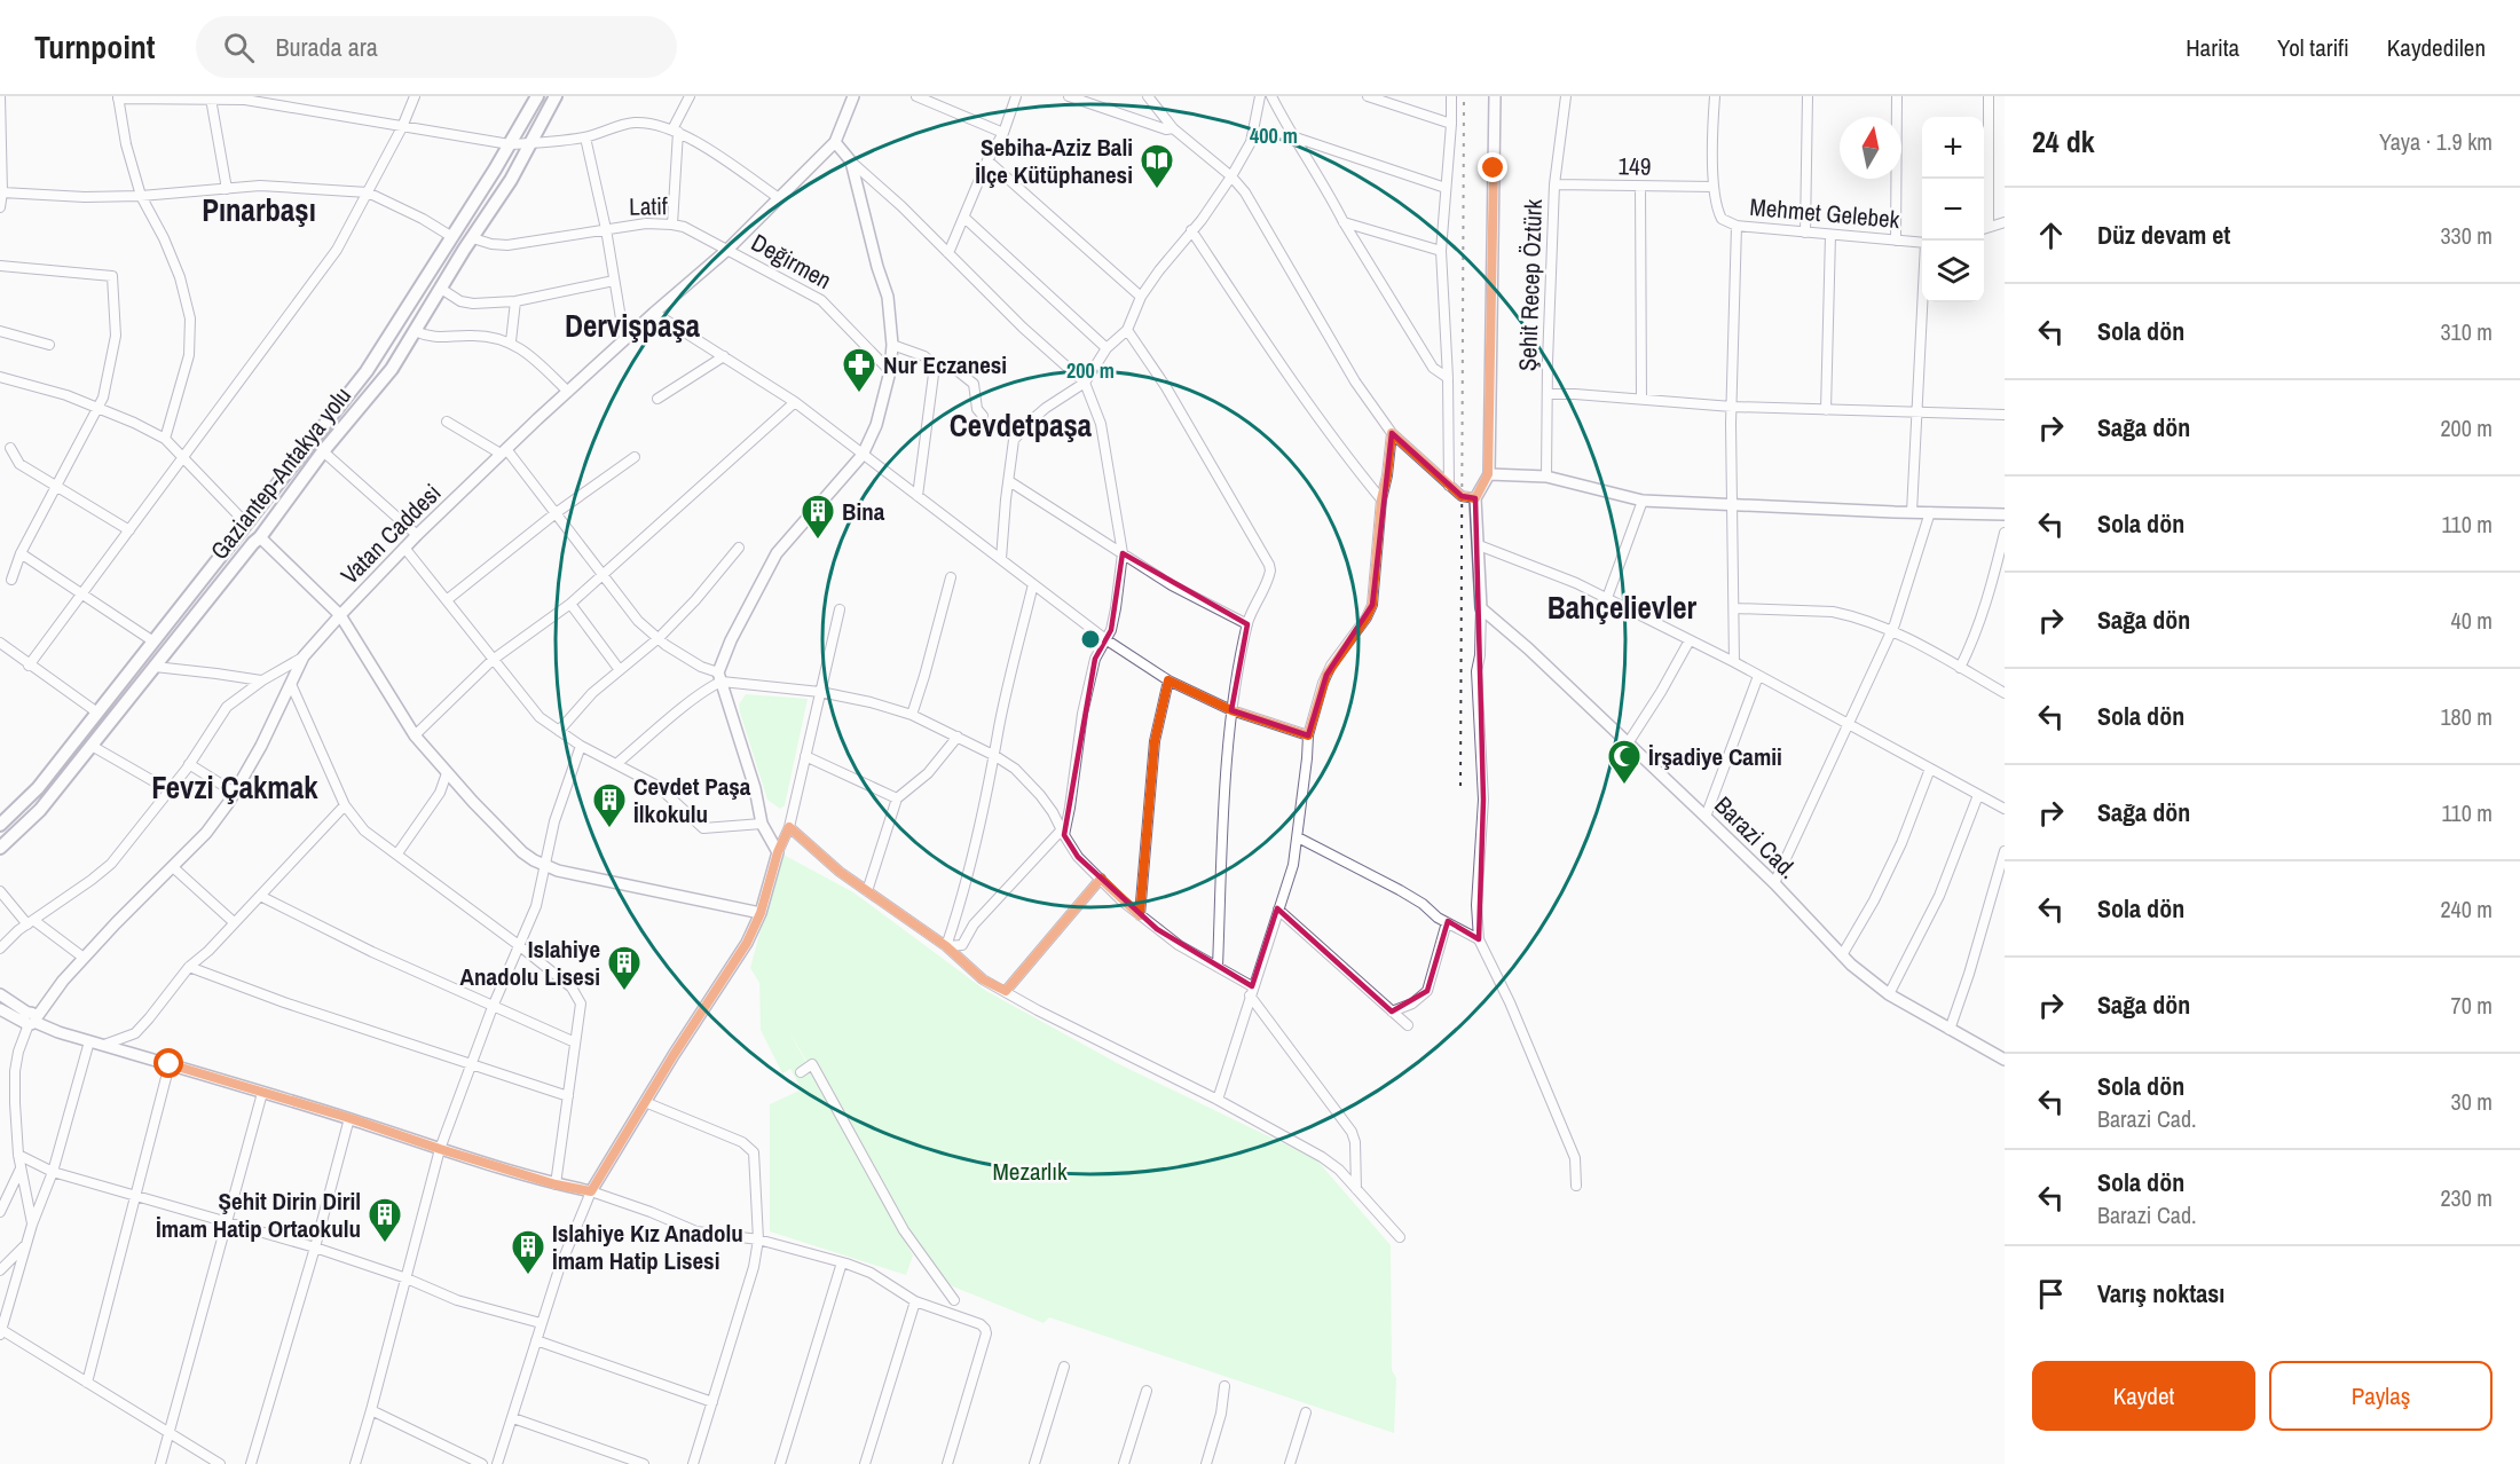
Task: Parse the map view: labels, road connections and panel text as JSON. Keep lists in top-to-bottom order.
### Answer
{
  "streets": {
    "main road": ["Gaziantep-Antakya yolu"],
    "street": [
      "149",
      "Latif",
      "Mehmet Gelebek",
      "Değirmen",
      "Şehit Recep Öztürk",
      "Vatan Caddesi",
      "Barazi Cad."
    ]
  },
  "crossings": [
    ["149", "Mehmet Gelebek"],
    ["149", "Şehit Recep Öztürk"],
    ["Latif", "Değirmen"],
    ["Latif", "Gaziantep-Antakya yolu"],
    ["Latif", "Vatan Caddesi"],
    ["Değirmen", "Vatan Caddesi"]
  ],
  "districts": [
    "Pınarbaşı",
    "Dervişpaşa",
    "Cevdetpaşa",
    "Bahçelievler",
    "Fevzi Çakmak"
  ],
  "parks": ["Mezarlık"],
  "places": {
    "library": ["Sebiha-Aziz Bali İlçe Kütüphanesi"],
    "pharmacy": ["Nur Eczanesi"],
    "building": [
      "Bina",
      "Cevdet Paşa İlkokulu",
      "Islahiye Anadolu Lisesi",
      "Şehit Dirin Diril İmam Hatip Ortaokulu",
      "Islahiye Kız Anadolu İmam Hatip Lisesi"
    ],
    "mosque": ["İrşadiye Camii"]
  },
  "north": "top",
  "page": {
    "header": "Turnpoint",
    "search": "Burada ara",
    "nav": ["Harita", "Yol tarifi", "Kaydedilen"],
    "heading": ["24 dk", "Yaya · 1.9 km"],
    "map_buttons": ["+", "−"],
    "list": [
      ["Düz devam et", "330 m"],
      ["Sola dön", "310 m"],
      ["Sağa dön", "200 m"],
      ["Sola dön", "110 m"],
      ["Sağa dön", "40 m"],
      ["Sola dön", "180 m"],
      ["Sağa dön", "110 m"],
      ["Sola dön", "240 m"],
      ["Sağa dön", "70 m"],
      ["Sola dön", "Barazi Cad.", "30 m"],
      ["Sola dön", "Barazi Cad.", "230 m"],
      "Varış noktası"
    ],
    "buttons": ["Kaydet", "Paylaş"]
  },
  "rings": ["400 m", "200 m"]
}
